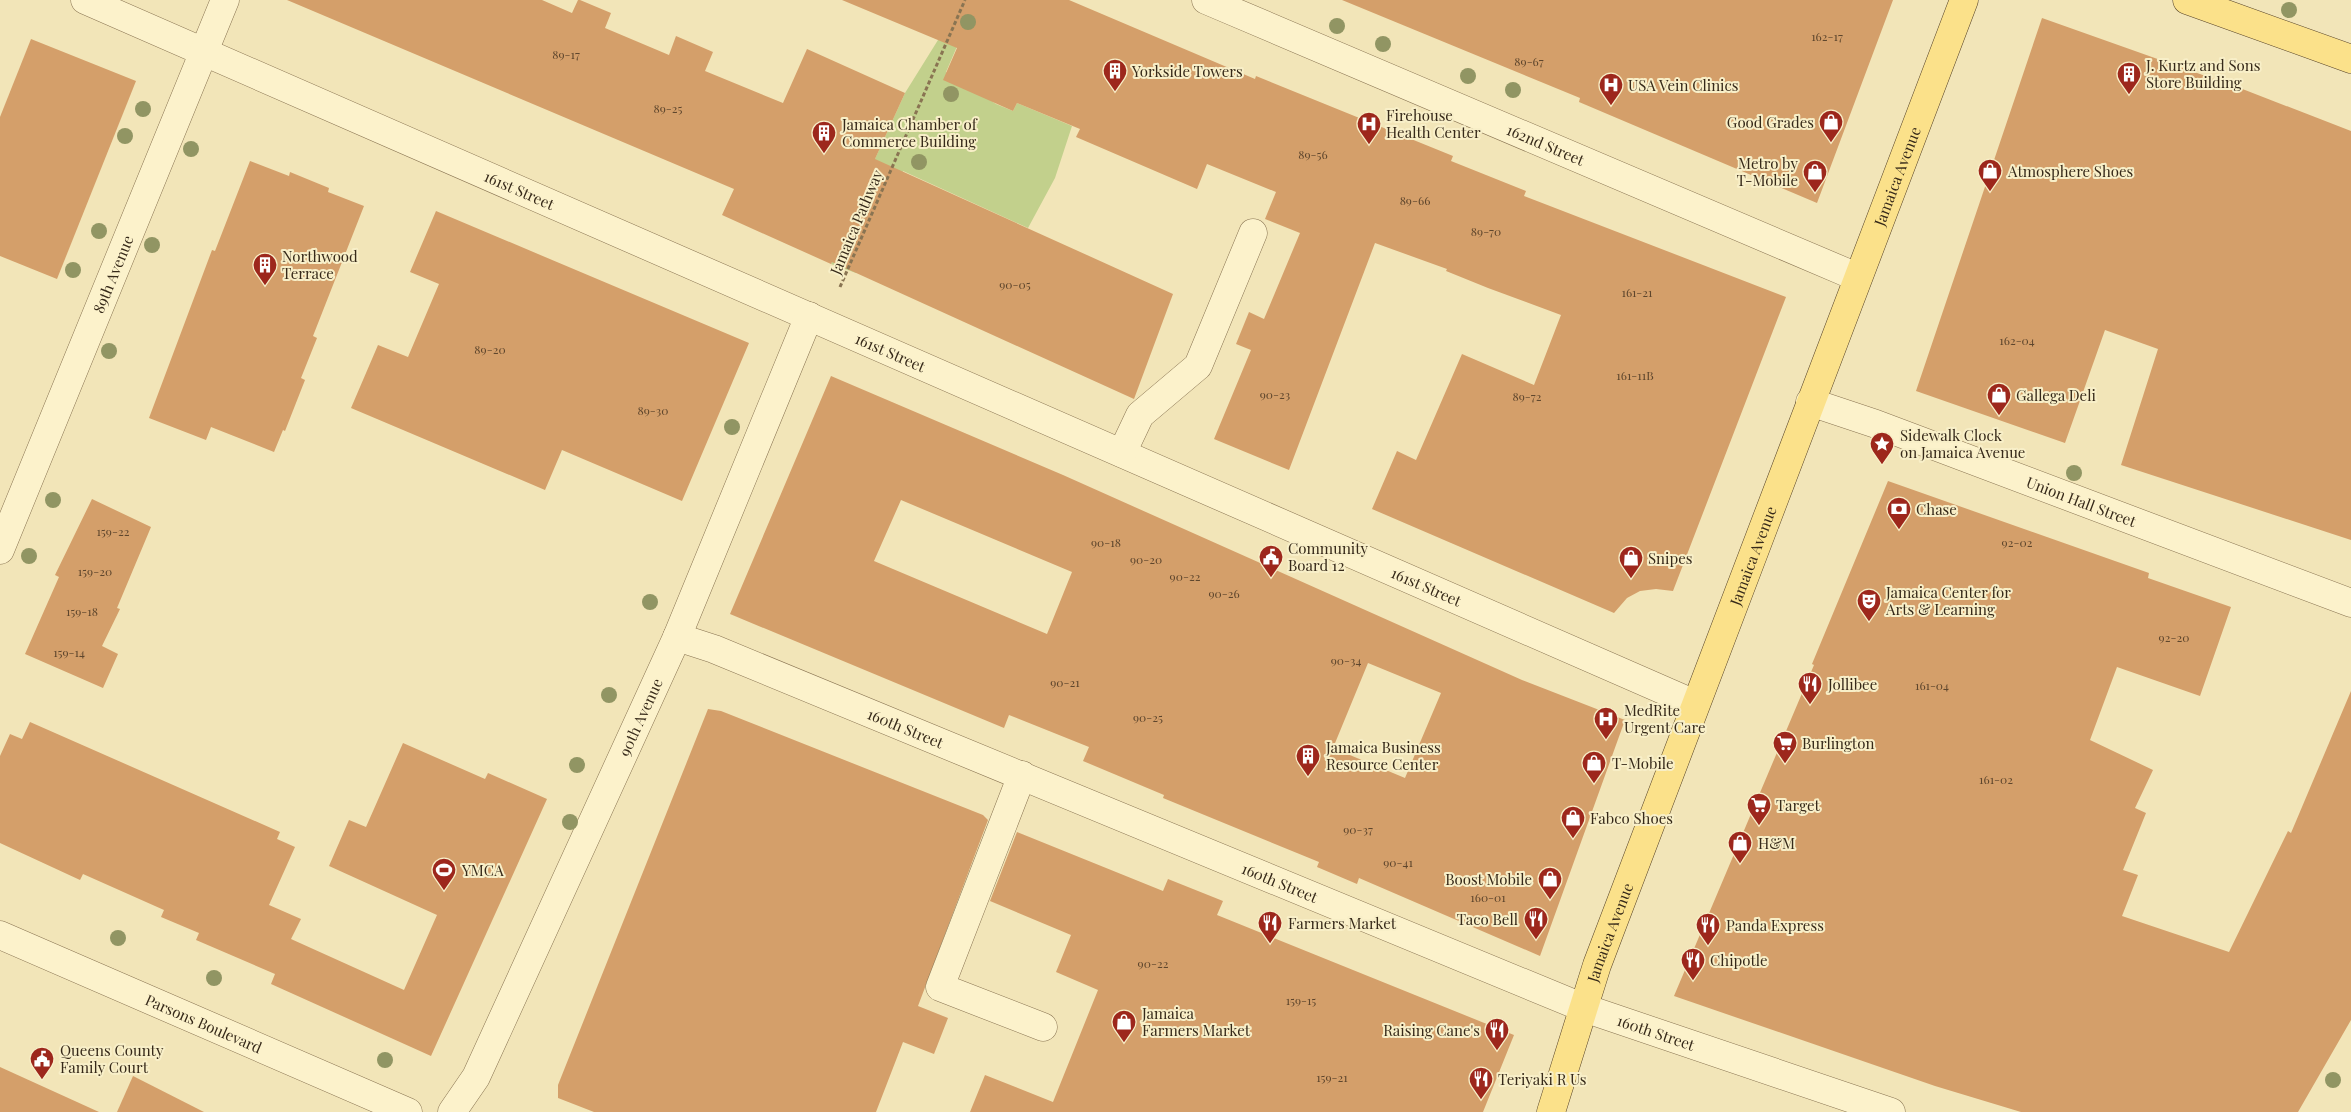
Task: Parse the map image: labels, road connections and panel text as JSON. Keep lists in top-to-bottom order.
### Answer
{
  "streets": {
    "main road": ["Jamaica Avenue"],
    "street": [
      "162nd Street",
      "161st Street",
      "89th Avenue",
      "Union Hall Street",
      "90th Avenue",
      "160th Street",
      "Parsons Boulevard"
    ],
    "path": ["Jamaica Pathway"]
  },
  "crossings": [
    ["162nd Street", "Jamaica Avenue"],
    ["Jamaica Avenue", "161st Street"],
    ["Jamaica Avenue", "Union Hall Street"],
    ["Jamaica Avenue", "160th Street"],
    ["161st Street", "89th Avenue"],
    ["161st Street", "90th Avenue"],
    ["90th Avenue", "160th Street"]
  ],
  "places": {
    "building": [
      "Yorkside Towers",
      "J. Kurtz and Sons Store Building",
      "Jamaica Chamber of Commerce Building",
      "Northwood Terrace",
      "Jamaica Business Resource Center"
    ],
    "hospital": ["USA Vein Clinics", "Firehouse Health Center", "MedRite Urgent Care"],
    "shop": [
      "Good Grades",
      "Atmosphere Shoes",
      "Metro by T-Mobile",
      "Gallega Deli",
      "Snipes",
      "T-Mobile",
      "Fabco Shoes",
      "H&M",
      "Boost Mobile",
      "Jamaica Farmers Market"
    ],
    "place": ["Sidewalk Clock on Jamaica Avenue"],
    "bank": ["Chase"],
    "public building": ["Community Board 12", "Queens County Family Court"],
    "theatre": ["Jamaica Center for Arts & Learning"],
    "restaurant": [
      "Jollibee",
      "Taco Bell",
      "Farmers Market",
      "Panda Express",
      "Chipotle",
      "Raising Cane's",
      "Teriyaki R Us"
    ],
    "supermarket": ["Burlington", "Target"],
    "sports": ["YMCA"]
  },
  "house_numbers": [
    "162-17",
    "89-17",
    "89-67",
    "89-25",
    "89-56",
    "89-66",
    "89-70",
    "90-05",
    "161-21",
    "162-04",
    "89-20",
    "161-11B",
    "90-23",
    "89-72",
    "89-30",
    "159-22",
    "90-18",
    "92-02",
    "90-20",
    "159-20",
    "90-22",
    "90-26",
    "159-18",
    "92-20",
    "159-14",
    "90-34",
    "90-21",
    "161-04",
    "90-25",
    "161-02",
    "90-37",
    "90-41",
    "160-01",
    "90-22",
    "159-15",
    "159-21"
  ]
}
